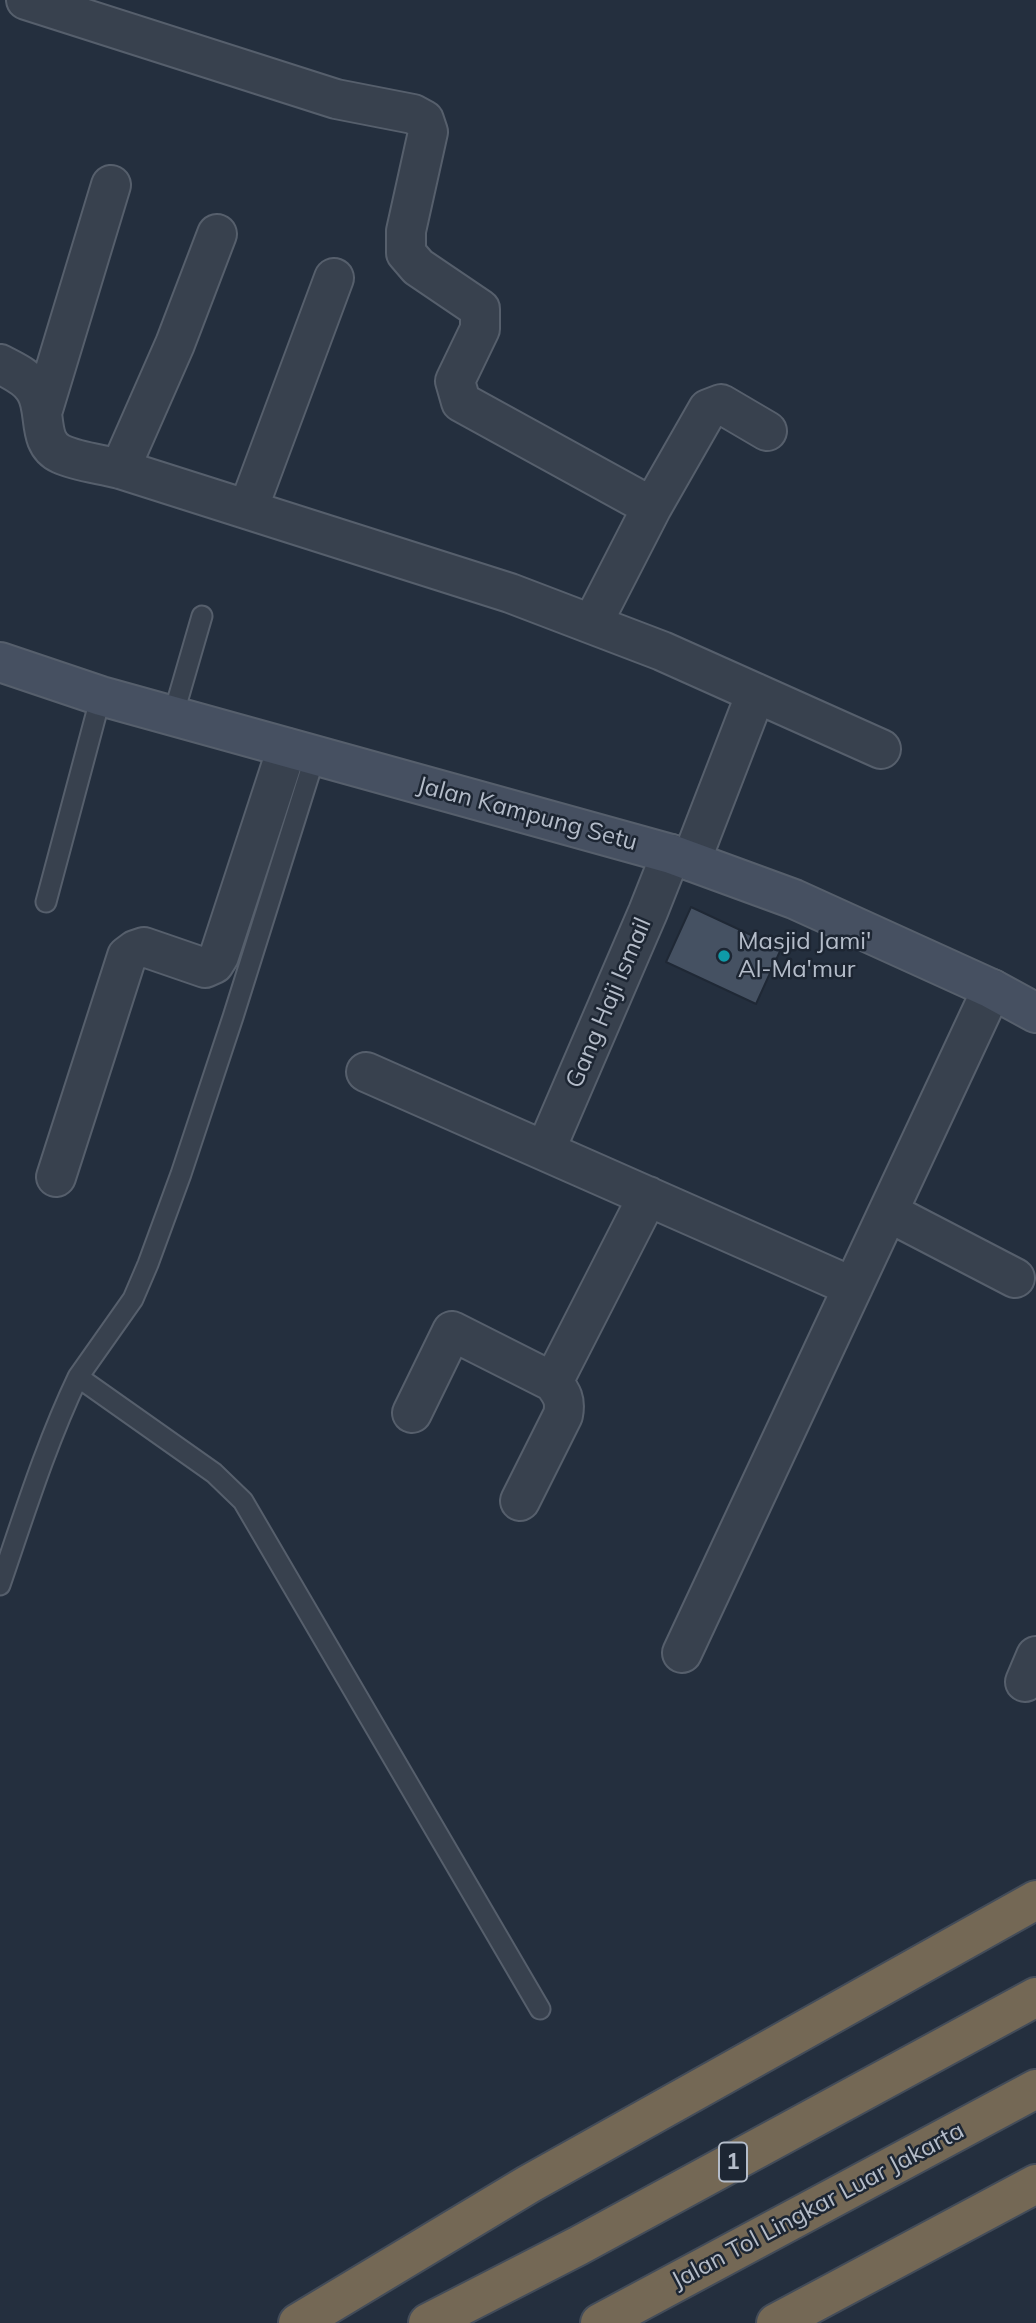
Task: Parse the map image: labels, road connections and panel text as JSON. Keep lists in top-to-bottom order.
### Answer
{
  "streets": {
    "highway": ["1", "Jalan Tol Lingkar Luar Jakarta"],
    "street": ["Jalan Kampung Setu", "Gang Haji Ismail"]
  },
  "crossings": [
    ["Jalan Kampung Setu", "Gang Haji Ismail"]
  ],
  "places": ["Masjid Jami' Al-Ma'mur"]
}
